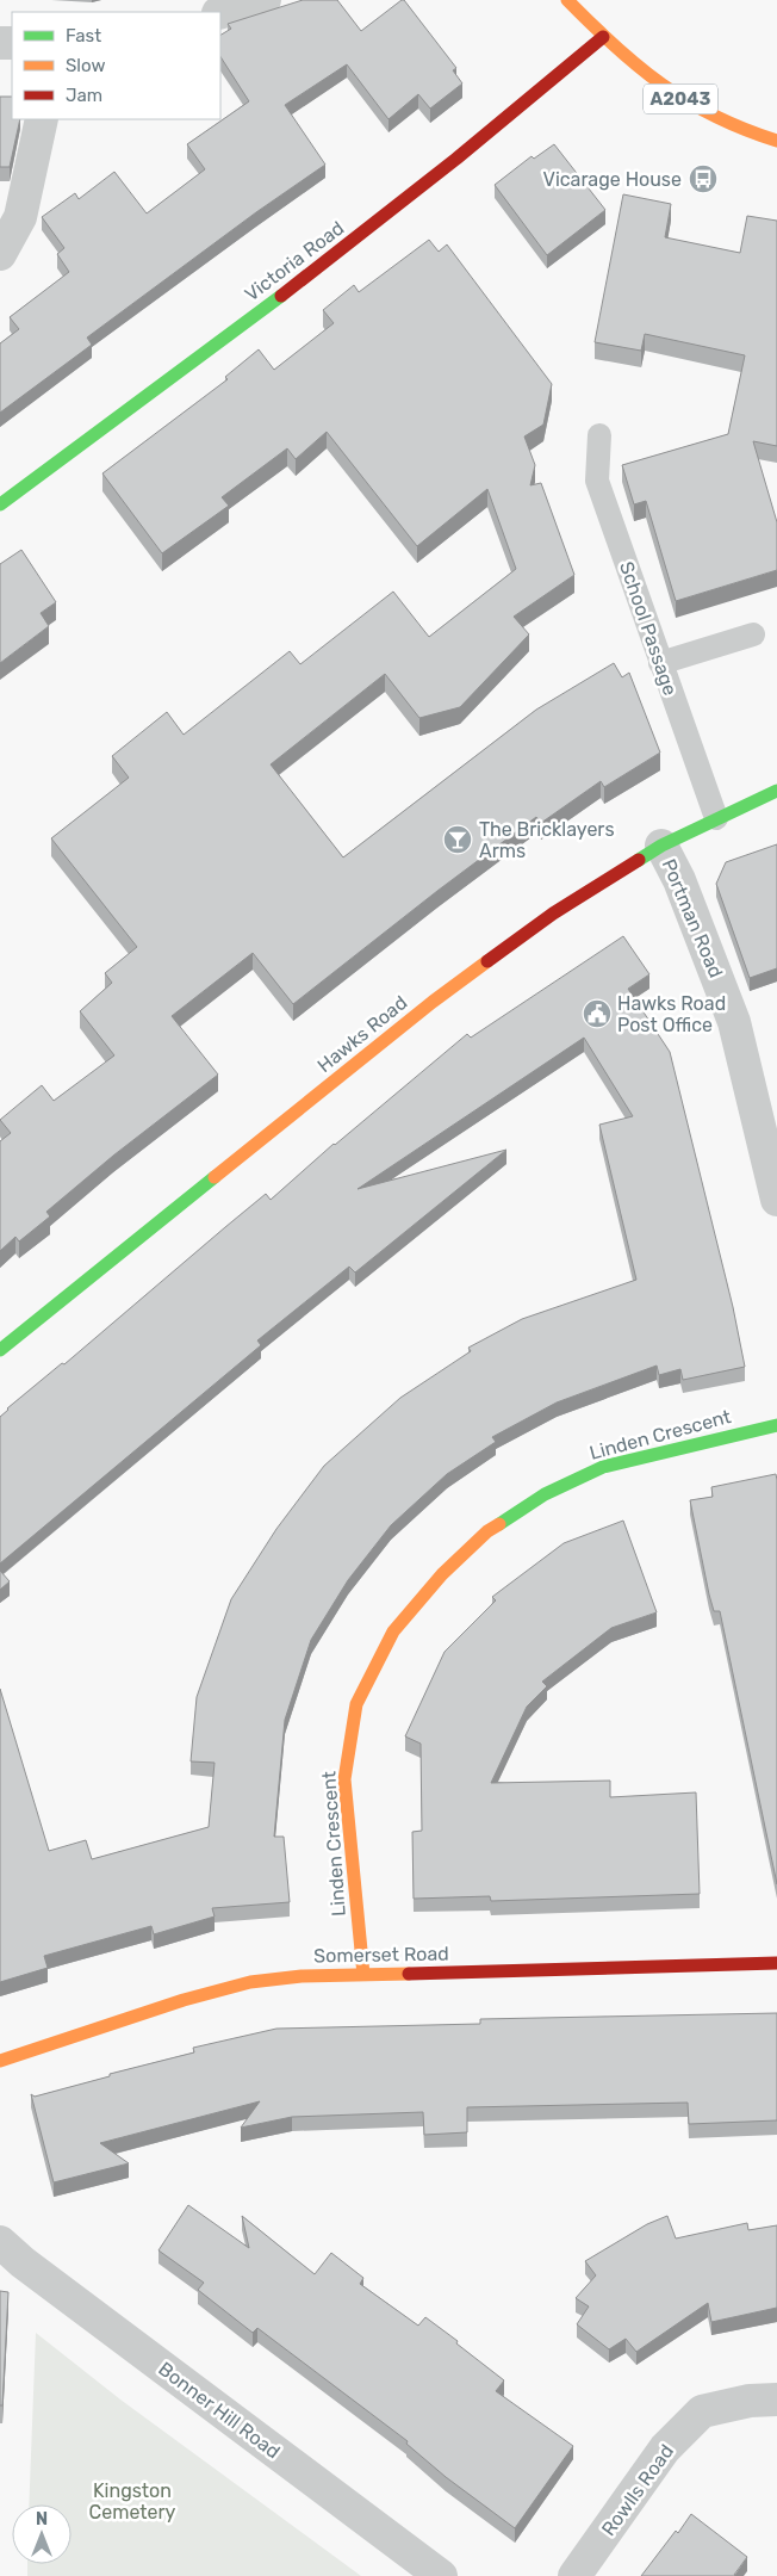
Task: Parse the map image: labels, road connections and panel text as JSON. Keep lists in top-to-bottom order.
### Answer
{
  "streets": {
    "street": [
      "A2043",
      "Victoria Road",
      "Portman Road",
      "Hawks Road",
      "Linden Crescent",
      "Somerset Road",
      "Bonner Hill Road",
      "Rowlls Road"
    ],
    "lane": ["School Passage"]
  },
  "crossings": [
    ["A2043", "Victoria Road"],
    ["School Passage", "Hawks Road"],
    ["Portman Road", "Hawks Road"],
    ["Linden Crescent", "Somerset Road"]
  ],
  "parks": ["Kingston Cemetery"],
  "places": {
    "bus stop": ["Vicarage House"],
    "bar": ["The Bricklayers Arms"],
    "public building": ["Hawks Road Post Office"]
  },
  "legend": ["Fast", "Slow", "Jam"],
  "north": "top"
}
